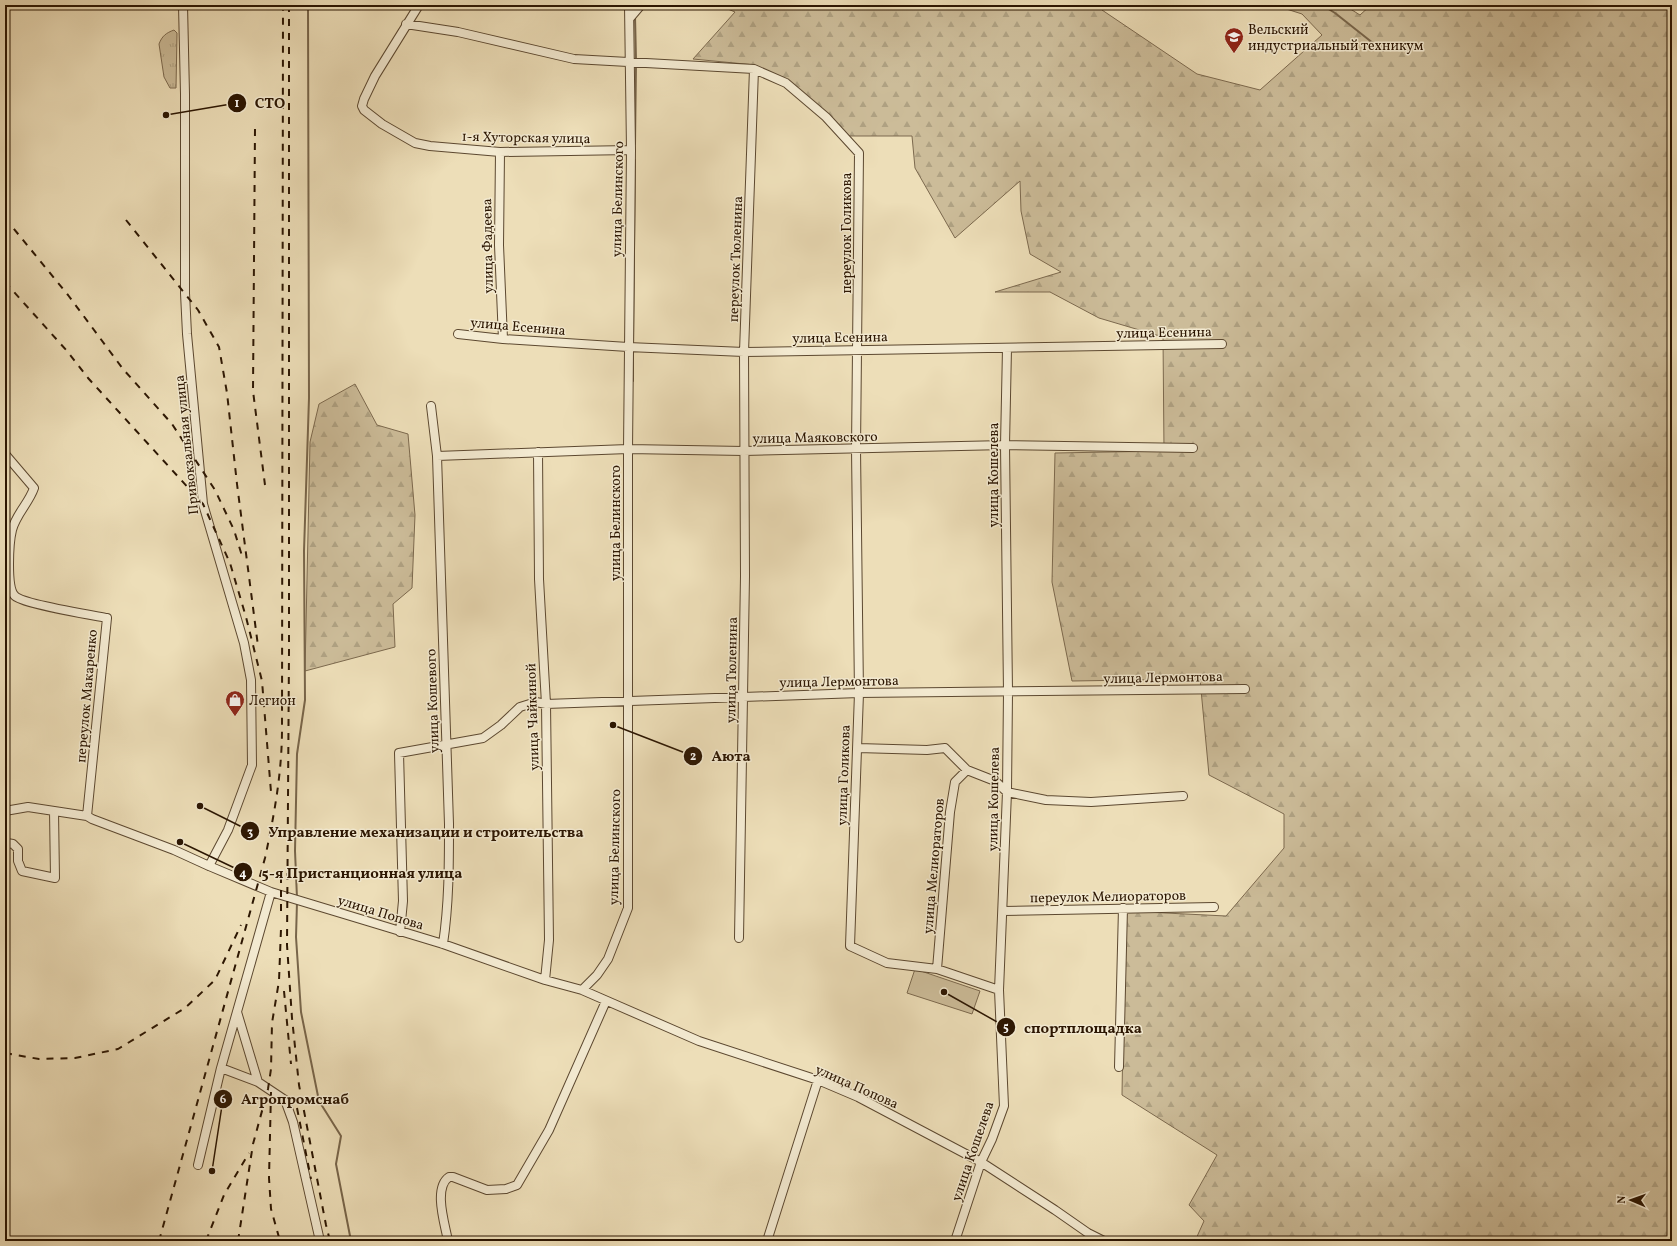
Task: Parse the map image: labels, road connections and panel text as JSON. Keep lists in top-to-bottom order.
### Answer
{
  "streets": {
    "street": [
      "1-я Хуторская улица",
      "улица Белинского",
      "переулок Голикова",
      "улица Фадеева",
      "переулок Тюленина",
      "улица Есенина",
      "улица Маяковского",
      "Привокзальная улица",
      "улица Кошелева",
      "улица Тюленина",
      "улица Лермонтова",
      "переулок Макаренко",
      "улица Кошевого",
      "улица Чайкиной",
      "улица Голикова",
      "улица Мелиораторов",
      "переулок Мелиораторов",
      "улица Попова"
    ]
  },
  "crossings": [
    ["1-я Хуторская улица", "улица Белинского"],
    ["1-я Хуторская улица", "переулок Голикова"],
    ["1-я Хуторская улица", "улица Фадеева"],
    ["улица Белинского", "переулок Голикова"],
    ["улица Белинского", "улица Есенина"],
    ["улица Белинского", "улица Маяковского"],
    ["улица Белинского", "улица Лермонтова"],
    ["улица Белинского", "улица Попова"],
    ["переулок Голикова", "переулок Тюленина"],
    ["переулок Голикова", "улица Есенина"],
    ["переулок Голикова", "улица Маяковского"],
    ["переулок Голикова", "улица Голикова"],
    ["улица Фадеева", "улица Есенина"],
    ["переулок Тюленина", "улица Есенина"],
    ["переулок Тюленина", "улица Маяковского"],
    ["переулок Тюленина", "улица Тюленина"],
    ["улица Есенина", "улица Кошелева"],
    ["улица Маяковского", "улица Кошелева"],
    ["улица Маяковского", "улица Тюленина"],
    ["улица Маяковского", "улица Кошевого"],
    ["улица Маяковского", "улица Чайкиной"],
    ["улица Маяковского", "улица Голикова"],
    ["Привокзальная улица", "улица Попова"],
    ["улица Кошелева", "улица Лермонтова"],
    ["улица Кошелева", "улица Голикова"],
    ["улица Кошелева", "переулок Мелиораторов"],
    ["улица Кошелева", "улица Попова"],
    ["улица Тюленина", "улица Лермонтова"],
    ["улица Лермонтова", "улица Кошевого"],
    ["улица Лермонтова", "улица Чайкиной"],
    ["улица Лермонтова", "улица Голикова"],
    ["улица Лермонтова", "улица Попова"],
    ["переулок Макаренко", "улица Попова"],
    ["улица Кошевого", "улица Попова"],
    ["улица Чайкиной", "улица Попова"],
    ["улица Голикова", "улица Мелиораторов"]
  ],
  "places": {
    "school or university": ["Вельский индустриальный техникум"],
    "other": [
      "СТО",
      "Аюта",
      "Управление механизации и строительства",
      "5-я Пристанционная улица",
      "спортплощадка",
      "Агропромснаб"
    ],
    "shop": ["Легион"]
  },
  "north": "left"
}
